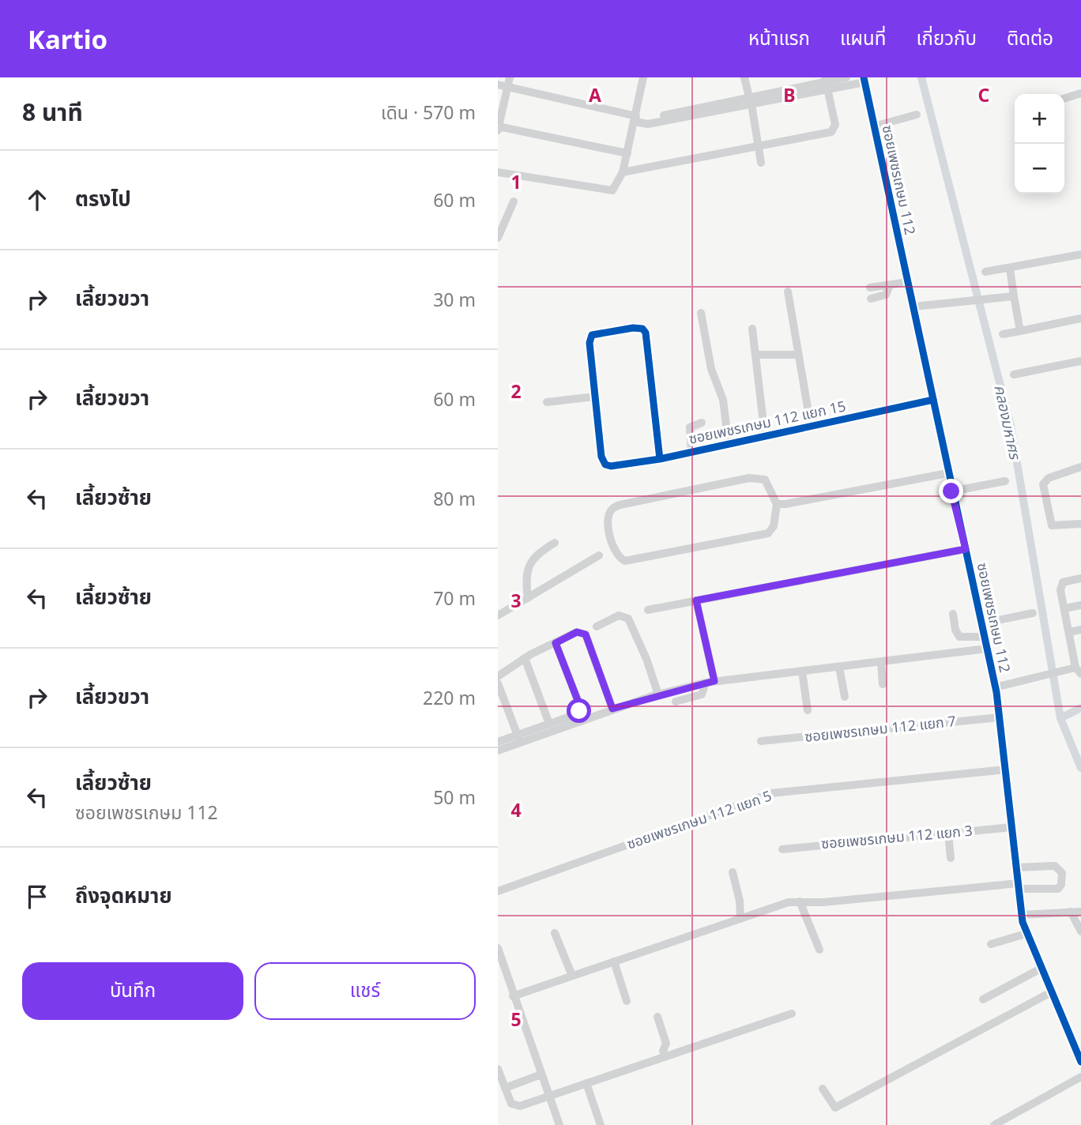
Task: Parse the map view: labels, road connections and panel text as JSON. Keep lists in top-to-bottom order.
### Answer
{
  "streets": {
    "street": [
      "ซอยเพชรเกษม 112",
      "ซอยเพชรเกษม 112 แยก 15",
      "ซอยเพชรเกษม 112 แยก 7",
      "ซอยเพชรเกษม 112 แยก 5",
      "ซอยเพชรเกษม 112 แยก 3"
    ]
  },
  "crossings": [
    ["ซอยเพชรเกษม 112", "ซอยเพชรเกษม 112 แยก 15"],
    ["ซอยเพชรเกษม 112", "ซอยเพชรเกษม 112 แยก 7"],
    ["ซอยเพชรเกษม 112", "ซอยเพชรเกษม 112 แยก 5"],
    ["ซอยเพชรเกษม 112", "ซอยเพชรเกษม 112 แยก 3"]
  ],
  "water": ["คลองมหาศร"],
  "page": {
    "header": "Kartio",
    "nav": [
      "หน้าแรก",
      "แผนที่",
      "เกี่ยวกับ",
      "ติดต่อ"
    ],
    "heading": ["8 นาที", "เดิน · 570 m"],
    "map_buttons": ["+", "−"],
    "list": [
      ["ตรงไป", "60 m"],
      ["เลี้ยวขวา", "30 m"],
      ["เลี้ยวขวา", "60 m"],
      ["เลี้ยวซ้าย", "80 m"],
      ["เลี้ยวซ้าย", "70 m"],
      ["เลี้ยวขวา", "220 m"],
      ["เลี้ยวซ้าย", "ซอยเพชรเกษม 112", "50 m"],
      "ถึงจุดหมาย"
    ],
    "buttons": ["บันทึก", "แชร์"]
  },
  "grid": {
    "columns": ["A", "B", "C"],
    "rows": [
      "1",
      "2",
      "3",
      "4",
      "5"
    ]
  }
}
